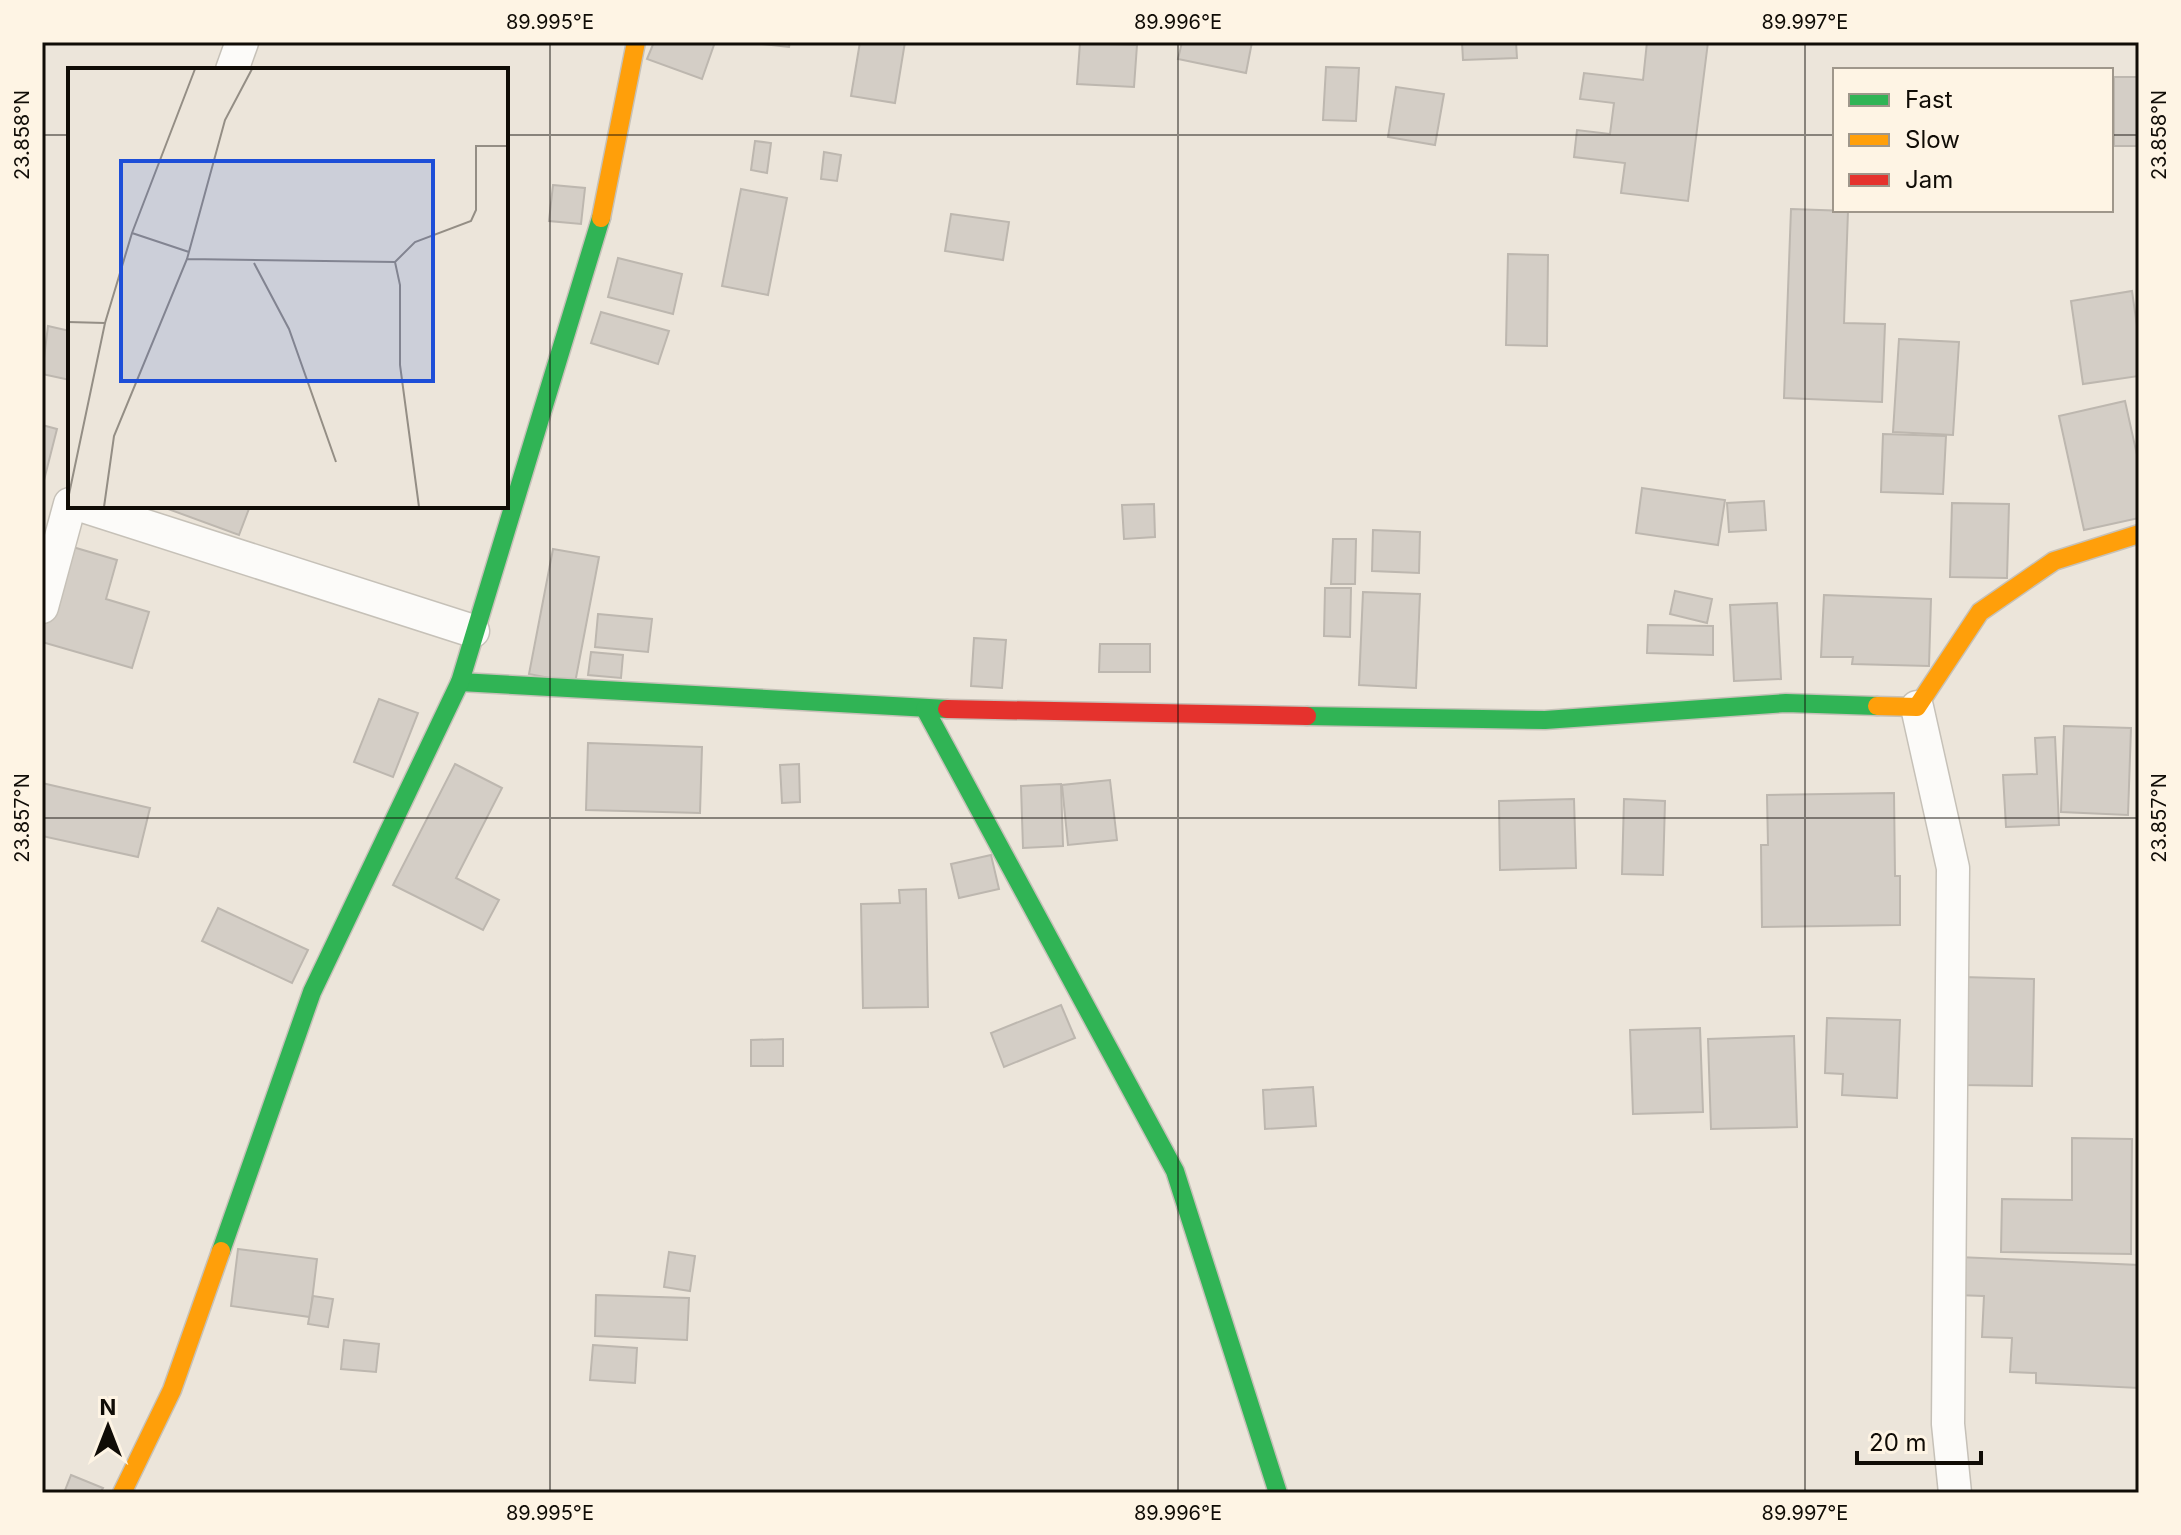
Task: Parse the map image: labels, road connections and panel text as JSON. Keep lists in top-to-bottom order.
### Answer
{
  "legend": ["Fast", "Slow", "Jam"],
  "scale_bar": "20 m",
  "north": "top",
  "coordinates": [
    "89.995°E",
    "89.996°E",
    "89.997°E",
    "23.858°N",
    "23.857°N"
  ]
}
